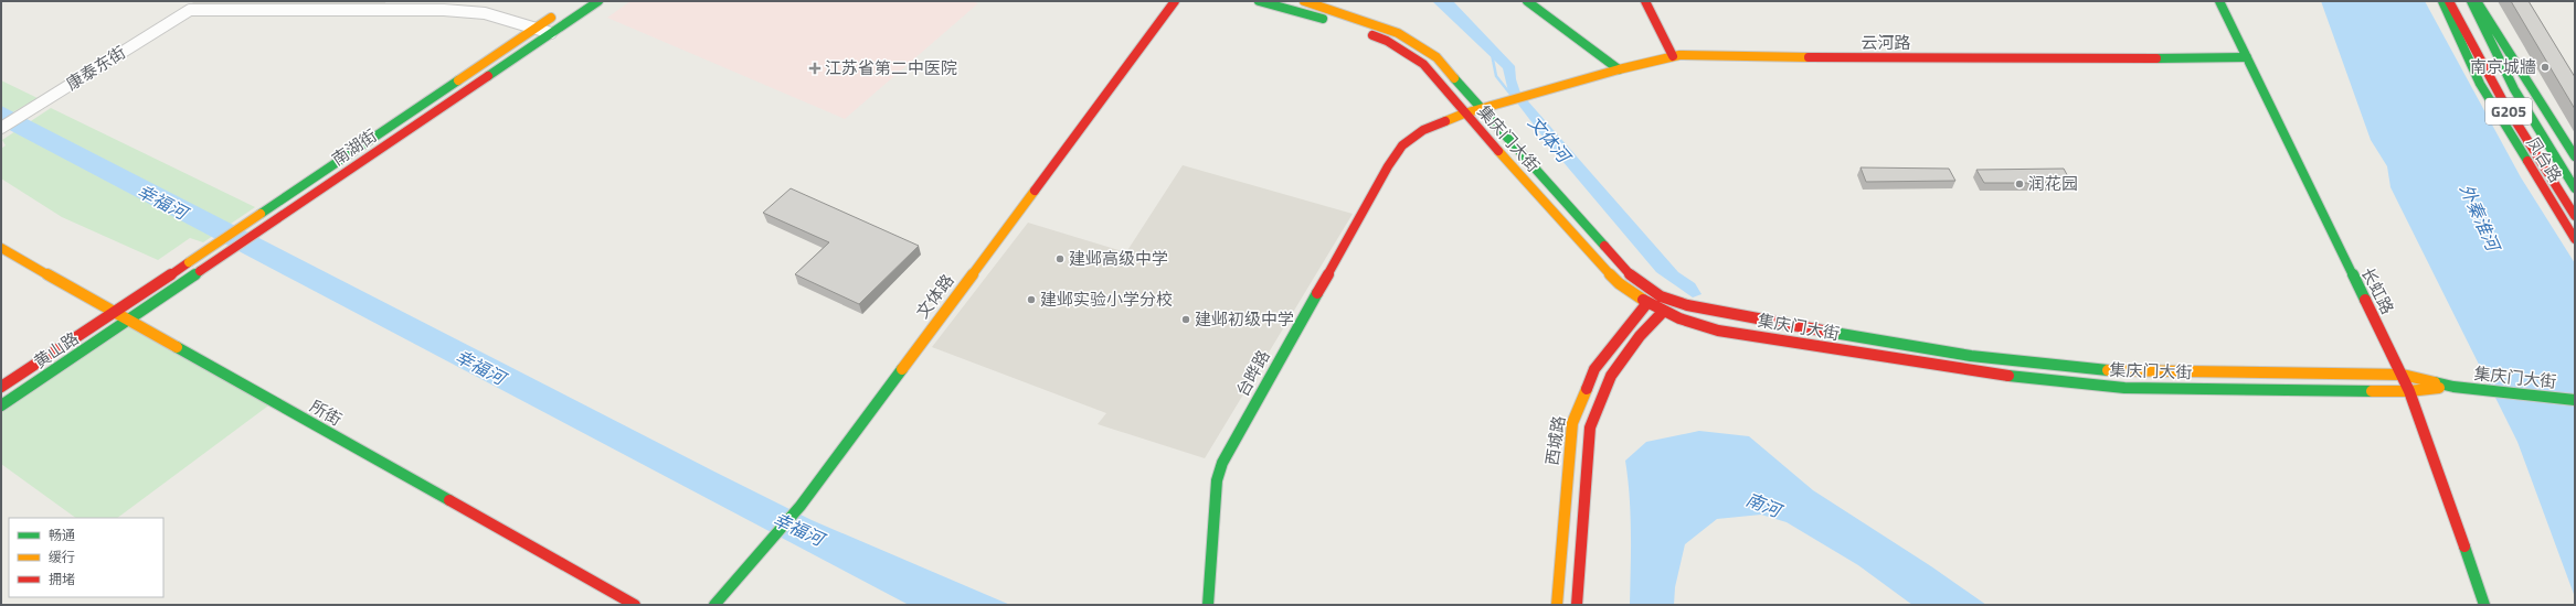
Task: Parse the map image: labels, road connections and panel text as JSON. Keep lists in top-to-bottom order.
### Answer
{
  "streets": {
    "main road": [
      "云河路",
      "G205",
      "集庆门大街",
      "南湖街",
      "凤台路",
      "长虹路",
      "文体路",
      "黄山路",
      "台晔路",
      "所街",
      "西城路"
    ],
    "street": ["康泰东街"]
  },
  "crossings": [
    ["云河路", "长虹路"],
    ["云河路", "台晔路"],
    ["集庆门大街", "长虹路"],
    ["集庆门大街", "台晔路"],
    ["集庆门大街", "西城路"],
    ["南湖街", "黄山路"],
    ["南湖街", "所街"],
    ["黄山路", "所街"]
  ],
  "water": [
    "文体河",
    "幸福河",
    "外秦淮河",
    "南河"
  ],
  "places": {
    "other": [
      "南京城牆",
      "润花园",
      "建邺高级中学",
      "建邺实验小学分校",
      "建邺初级中学"
    ],
    "health": ["江苏省第二中医院"]
  },
  "legend": ["畅通", "缓行", "拥堵"]
}
